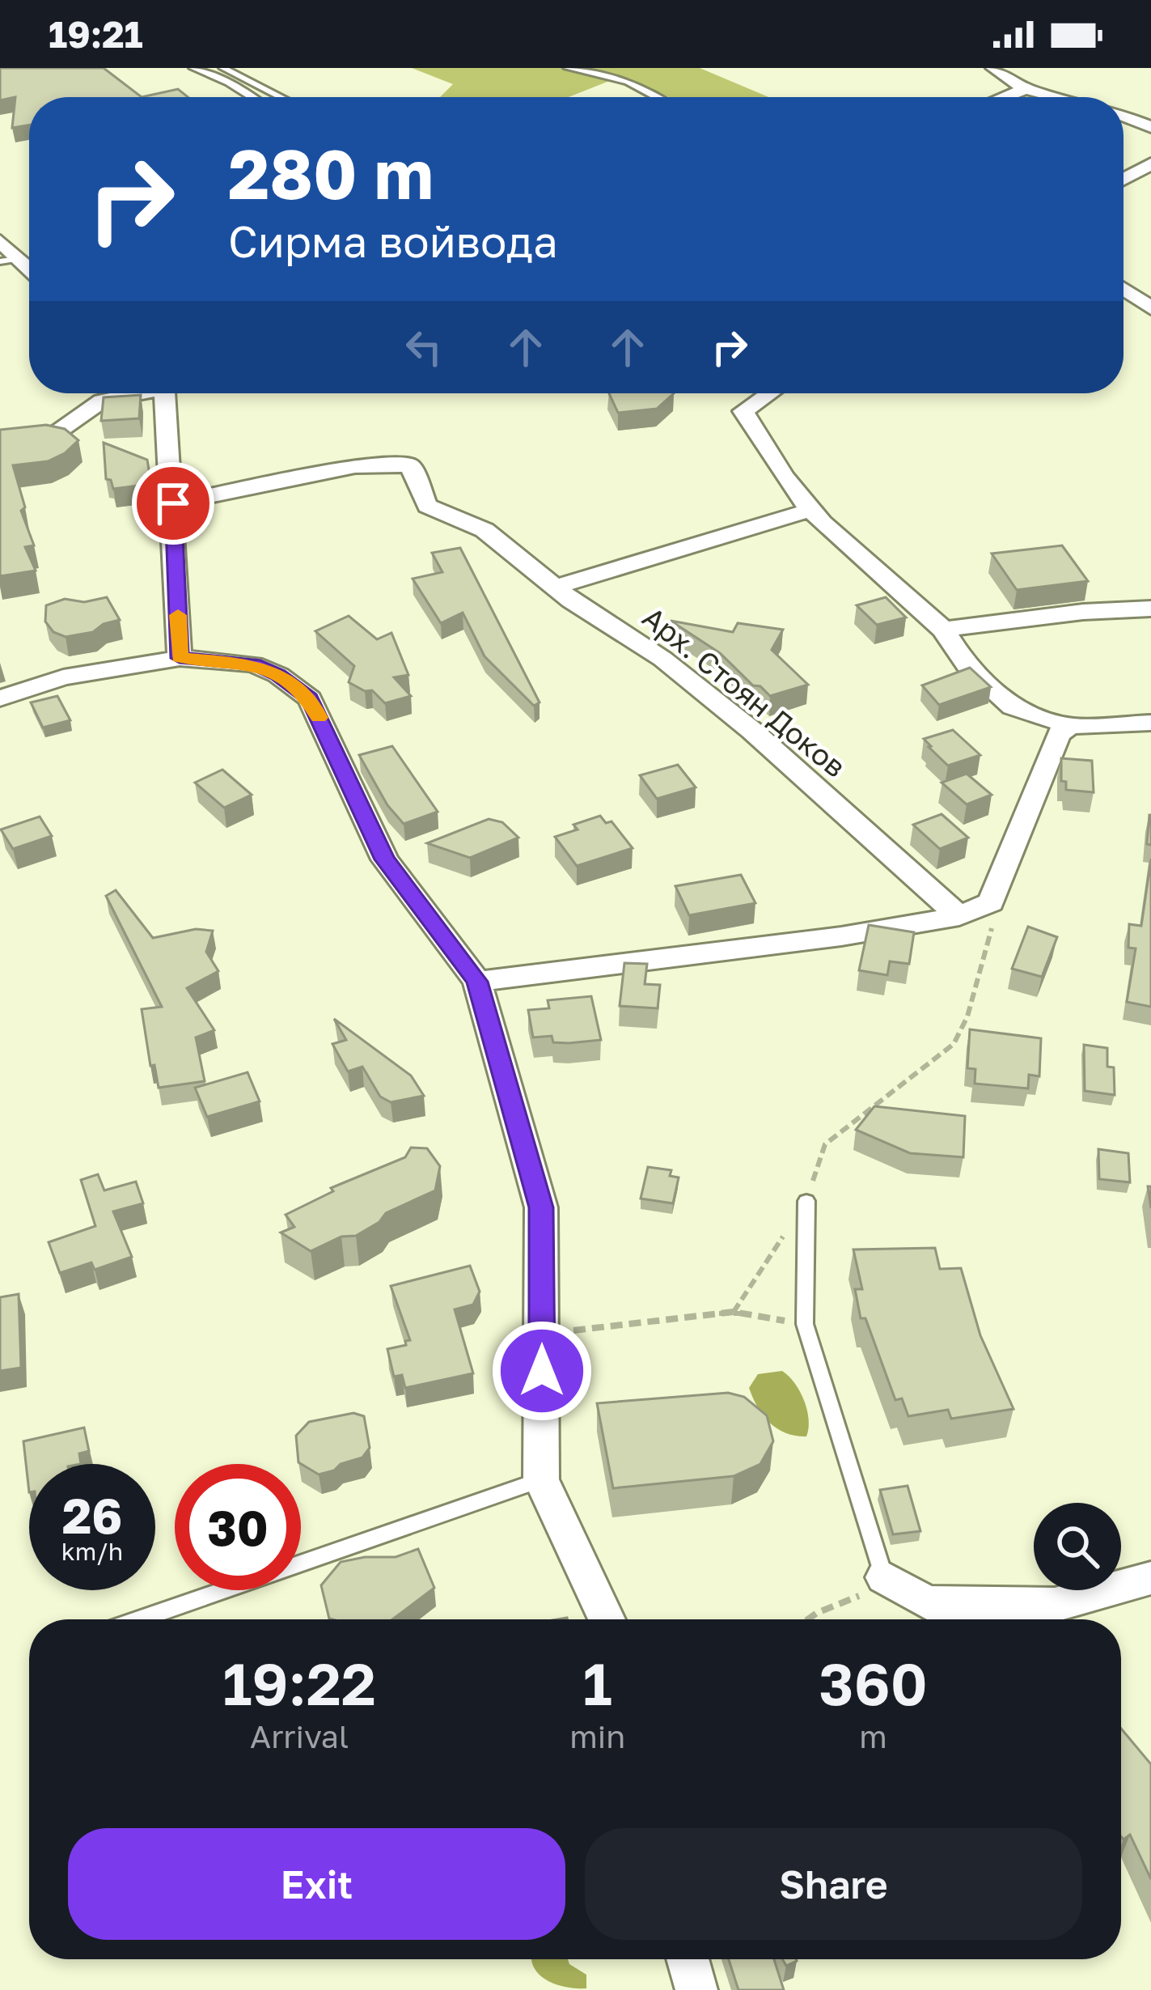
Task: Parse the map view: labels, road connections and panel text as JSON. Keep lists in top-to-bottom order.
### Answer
{
  "streets": {
    "street": ["Арх. Стоян Доков"]
  },
  "page": {
    "status": "19:21",
    "turn": ["280 m", "Сирма войвода"],
    "speed": "26 km/h",
    "limit": "30",
    "eta": [
      "19:22",
      "Arrival",
      "1",
      "min",
      "360",
      "m"
    ],
    "buttons": ["Exit", "Share"]
  }
}
